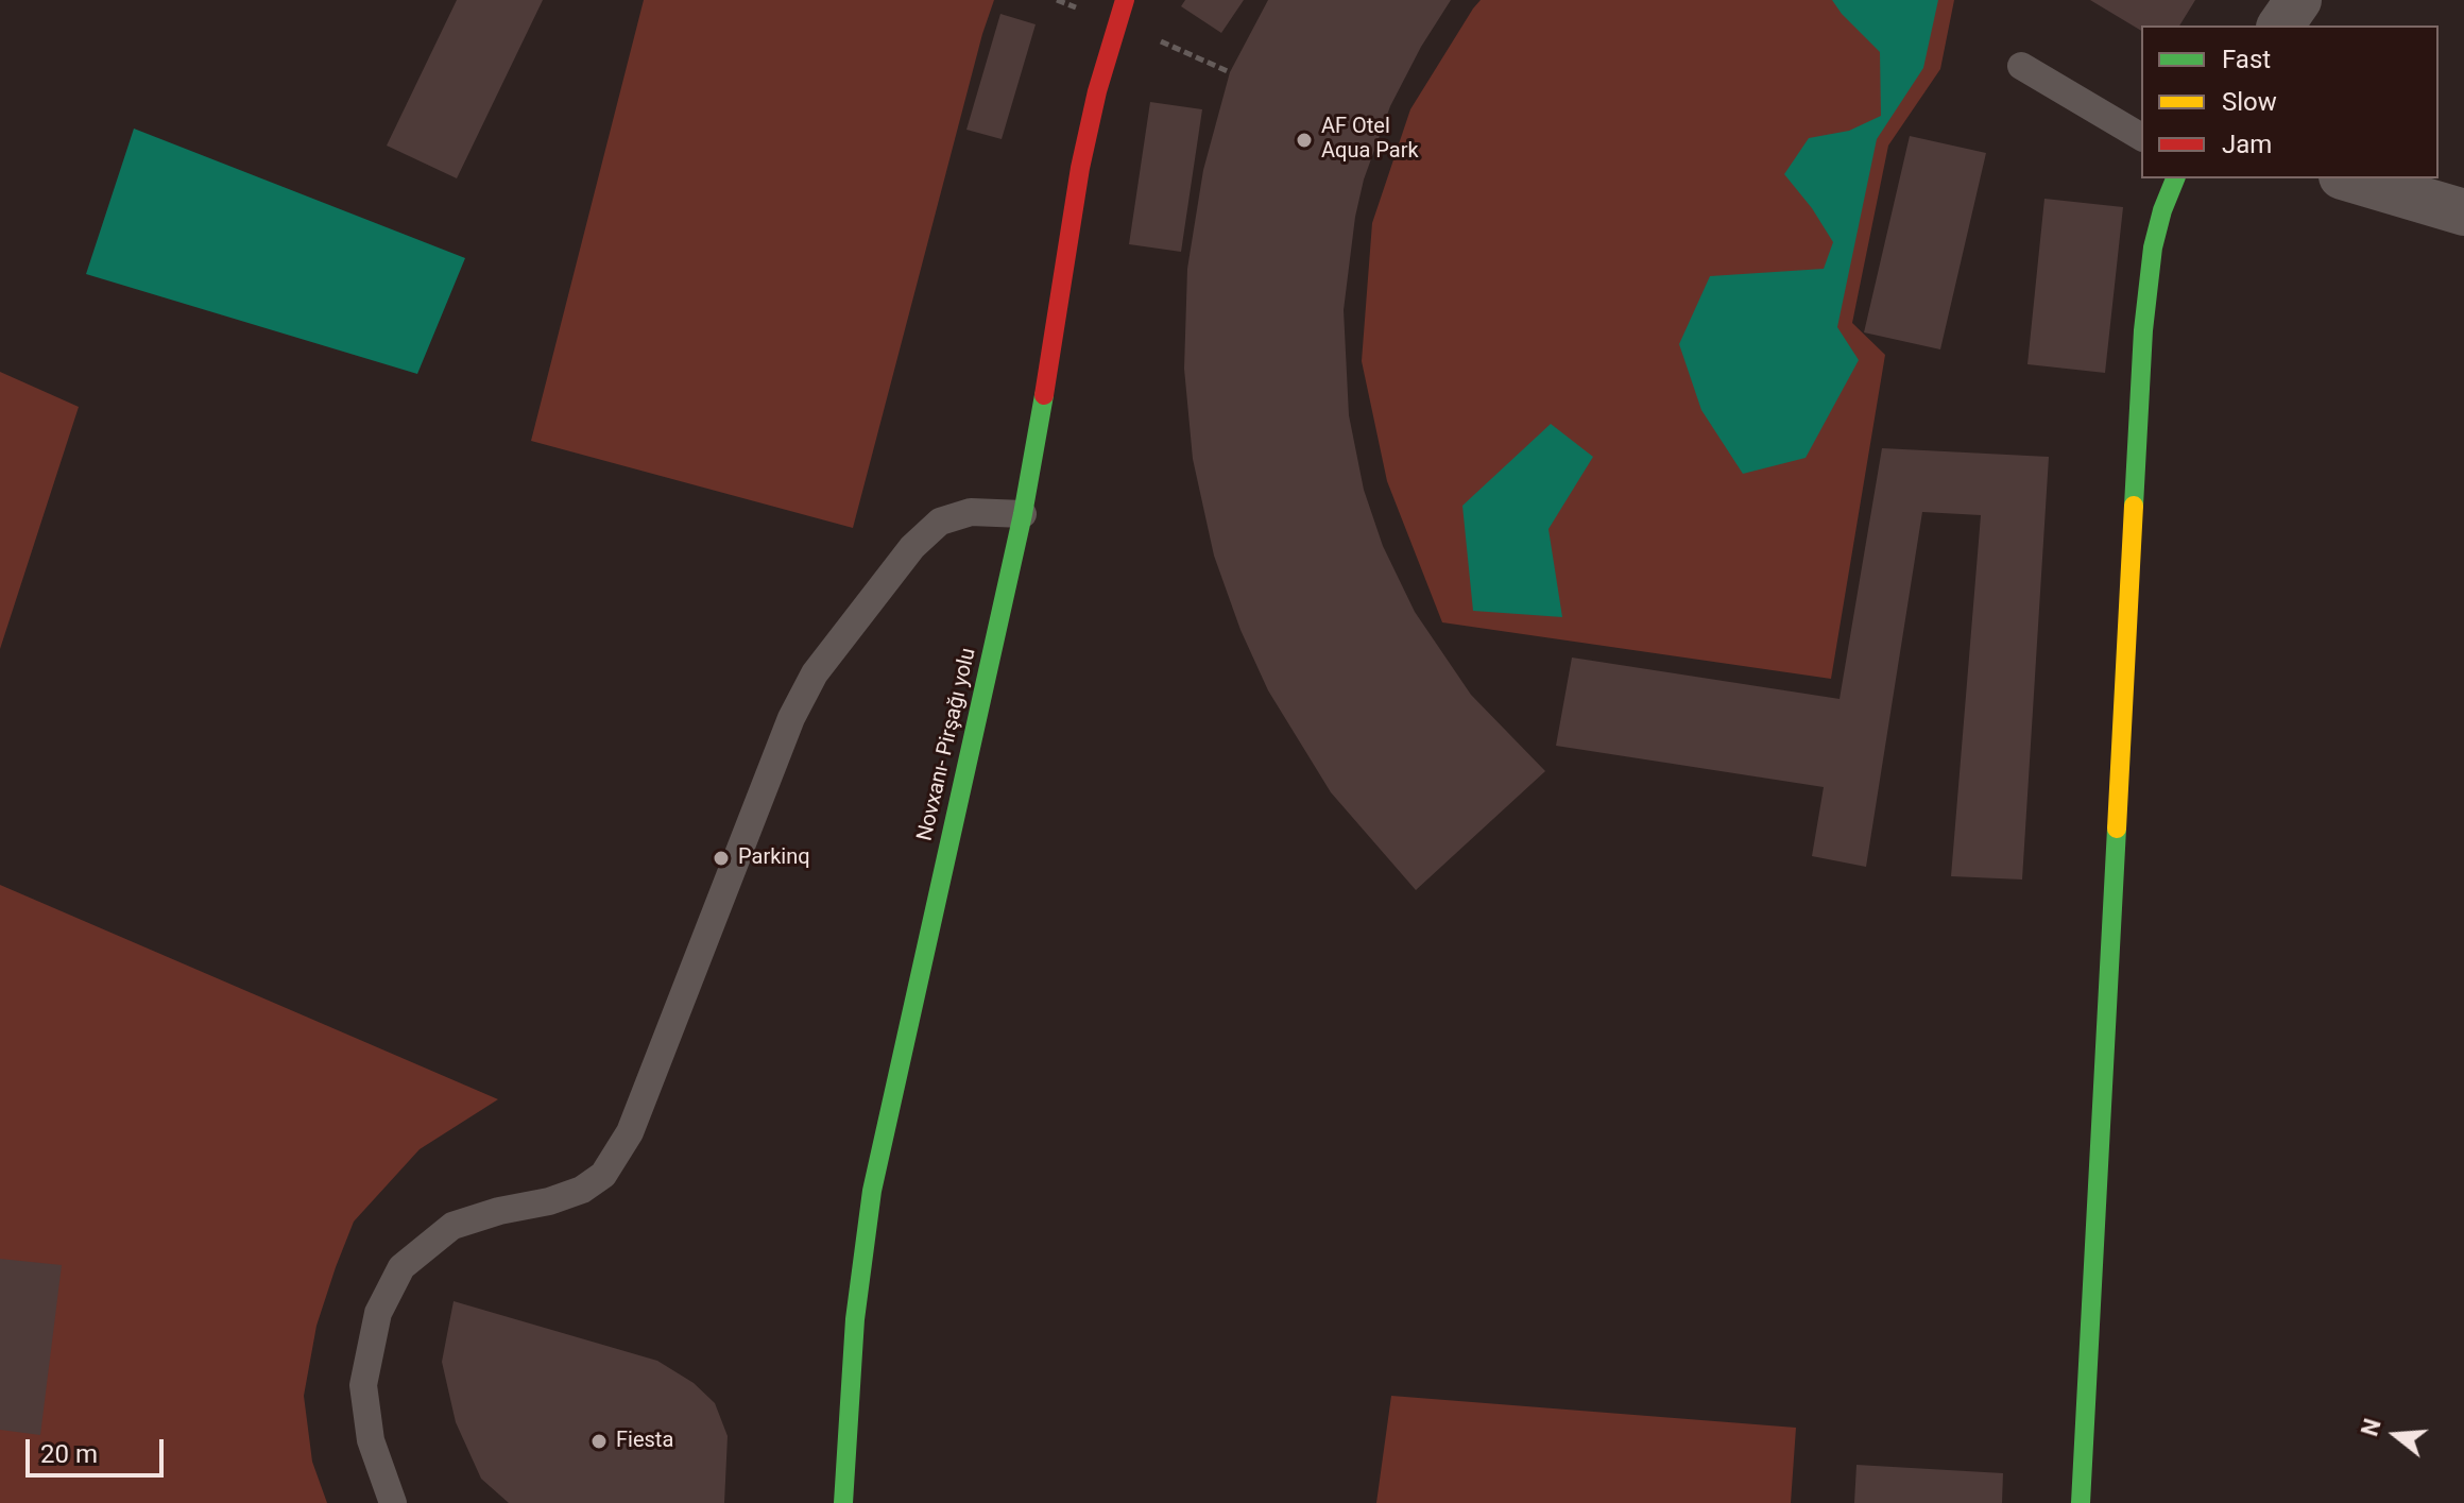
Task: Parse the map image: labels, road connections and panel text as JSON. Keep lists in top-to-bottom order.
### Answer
{
  "streets": {
    "main road": ["Novxanı- Pirşağı yolu"]
  },
  "places": ["AF Otel Aqua Park", "Parkinq", "Fiesta"],
  "legend": ["Fast", "Slow", "Jam"],
  "scale_bar": "20 m",
  "north": "left"
}
